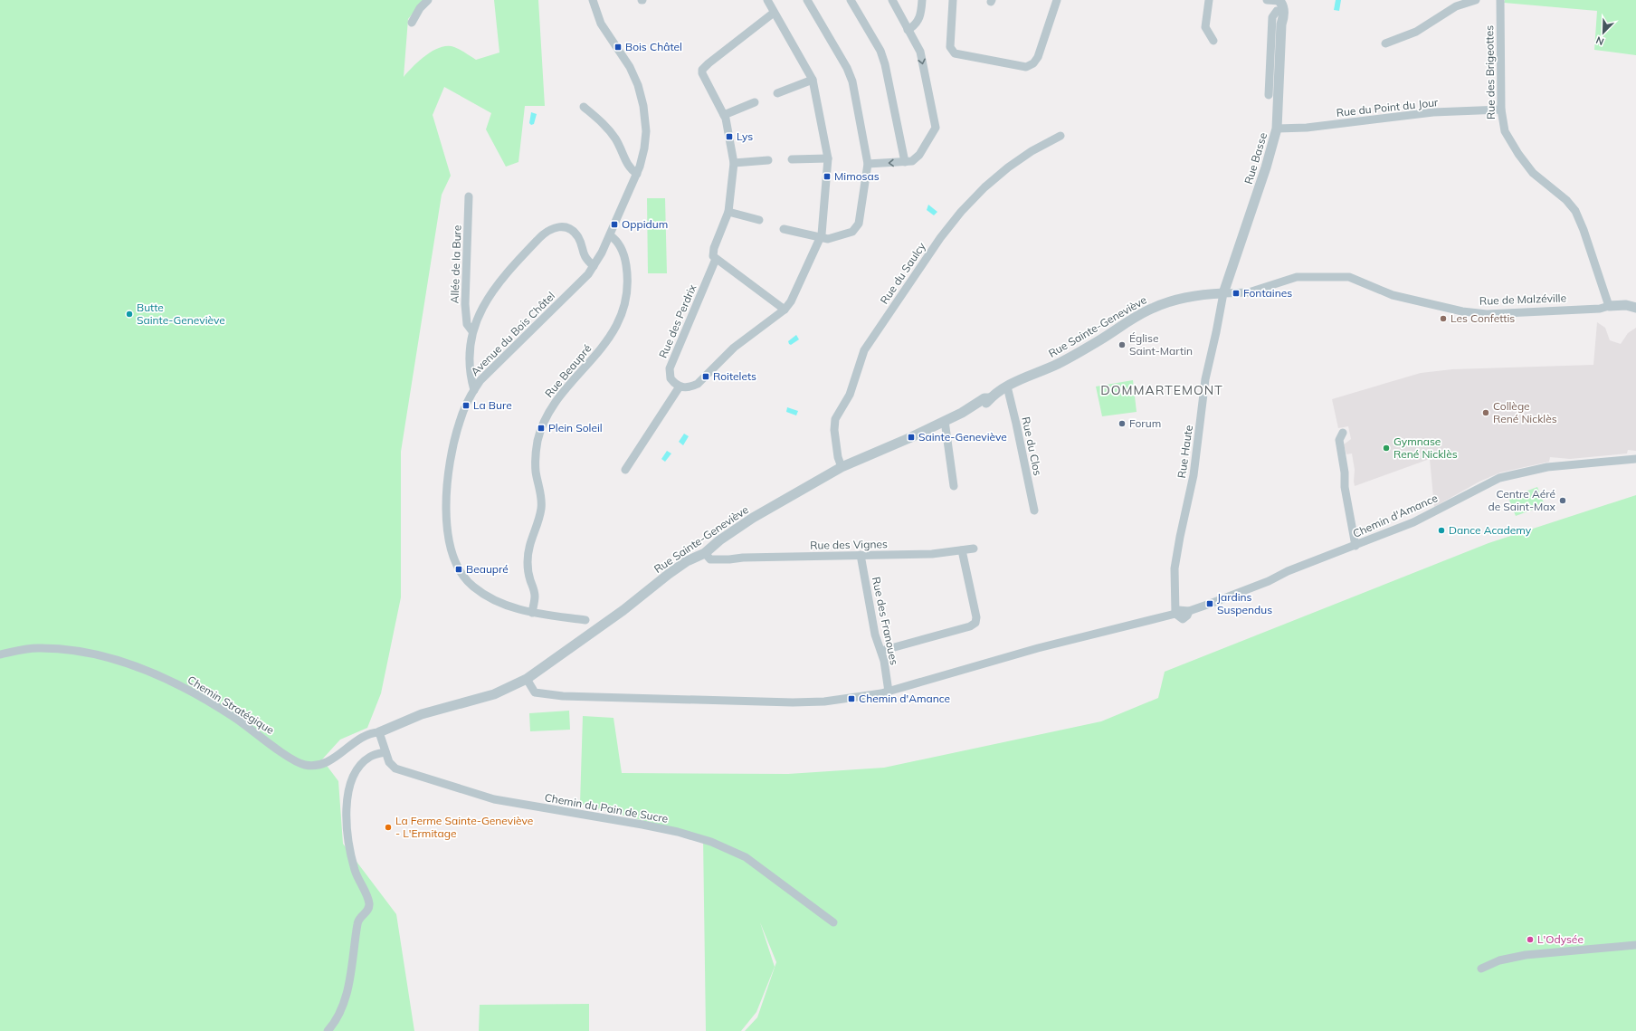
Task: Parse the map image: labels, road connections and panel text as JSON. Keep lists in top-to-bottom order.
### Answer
{
  "streets": {
    "street": [
      "Rue des Brigeottes",
      "Rue du Point du Jour",
      "Rue Basse",
      "Allée de la Bure",
      "Rue du Saulcy",
      "Rue de Malzéville",
      "Rue des Perdrix",
      "Rue Sainte-Geneviève",
      "Avenue du Bois Châtel",
      "Rue Beaupré",
      "Rue du Clos",
      "Rue Haute",
      "Chemin d'Amance",
      "Rue des Vignes",
      "Rue des Franoues",
      "Chemin Stratégique",
      "Chemin du Pain de Sucre"
    ]
  },
  "crossings": [
    ["Rue des Brigeottes", "Rue du Point du Jour"],
    ["Rue des Brigeottes", "Rue de Malzéville"],
    ["Rue du Point du Jour", "Rue Basse"],
    ["Rue Basse", "Rue de Malzéville"],
    ["Rue Basse", "Rue Sainte-Geneviève"],
    ["Rue Basse", "Rue Haute"],
    ["Rue du Saulcy", "Rue Sainte-Geneviève"],
    ["Rue de Malzéville", "Rue Sainte-Geneviève"],
    ["Rue de Malzéville", "Rue Haute"],
    ["Rue Sainte-Geneviève", "Rue du Clos"],
    ["Rue Sainte-Geneviève", "Rue Haute"],
    ["Rue Sainte-Geneviève", "Chemin d'Amance"],
    ["Rue Sainte-Geneviève", "Rue des Vignes"],
    ["Rue Sainte-Geneviève", "Chemin Stratégique"],
    ["Rue Sainte-Geneviève", "Chemin du Pain de Sucre"],
    ["Avenue du Bois Châtel", "Rue Beaupré"],
    ["Rue Haute", "Chemin d'Amance"],
    ["Chemin d'Amance", "Rue des Franoues"],
    ["Rue des Vignes", "Rue des Franoues"],
    ["Chemin Stratégique", "Chemin du Pain de Sucre"]
  ],
  "districts": ["DOMMARTEMONT"],
  "places": {
    "transit": [
      "Bois Châtel",
      "Lys",
      "Mimosas",
      "Oppidum",
      "Fontaines",
      "Roitelets",
      "La Bure",
      "Plein Soleil",
      "Sainte-Geneviève",
      "Beaupré",
      "Jardins Suspendus",
      "Chemin d'Amance"
    ],
    "other": [
      "Butte Sainte-Geneviève",
      "Les Confettis",
      "Église Saint-Martin",
      "Collège René Nicklès",
      "Forum",
      "Gymnase René Nicklès",
      "Centre Aéré de Saint-Max",
      "Dance Academy",
      "La Ferme Sainte-Geneviève - L'Ermitage",
      "L'Odysée"
    ]
  },
  "north": "bottom left"
}
